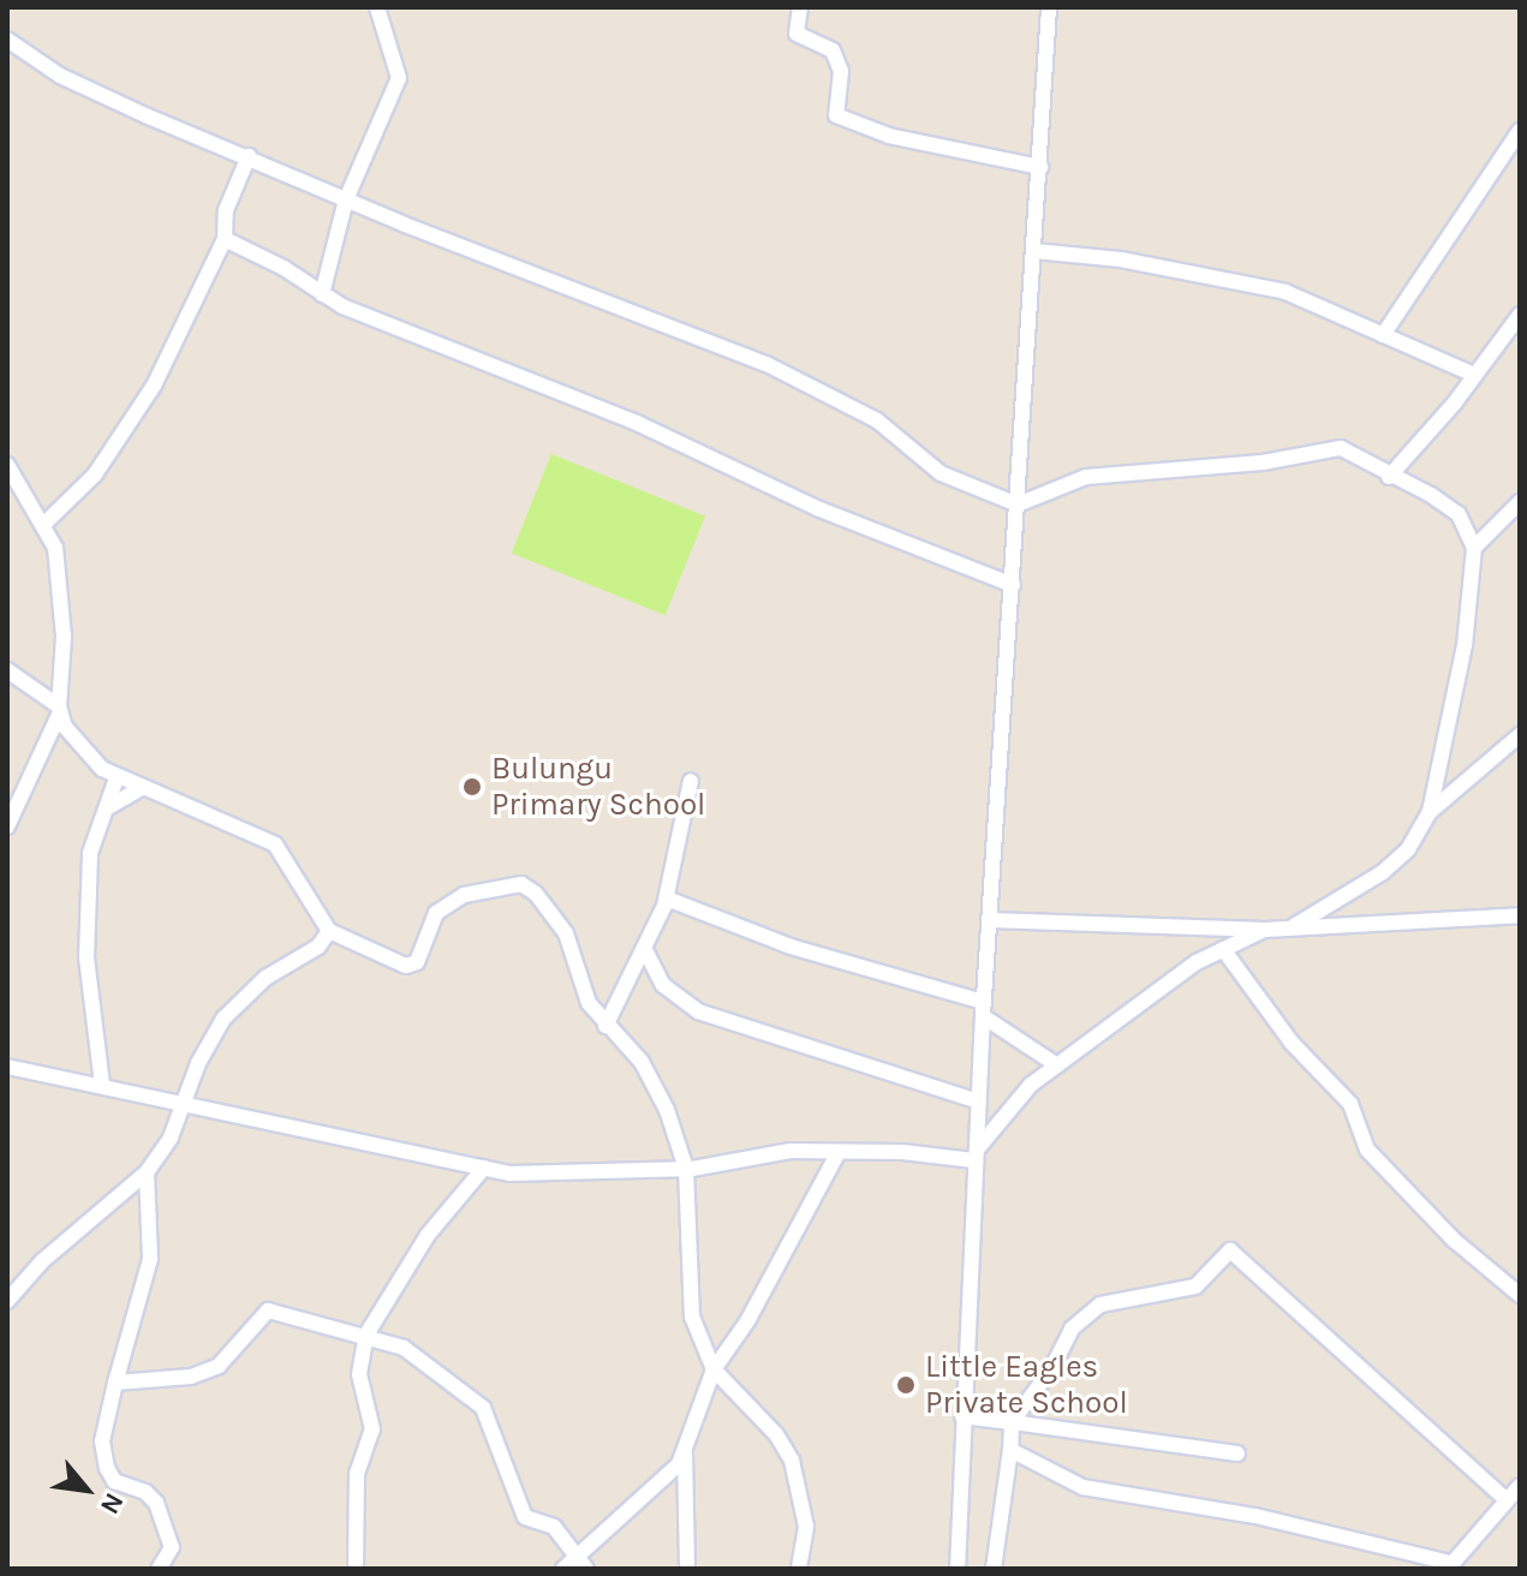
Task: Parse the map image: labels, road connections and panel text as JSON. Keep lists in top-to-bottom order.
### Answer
{
  "places": ["Bulungu Primary School", "Little Eagles Private School"],
  "north": "bottom right"
}
